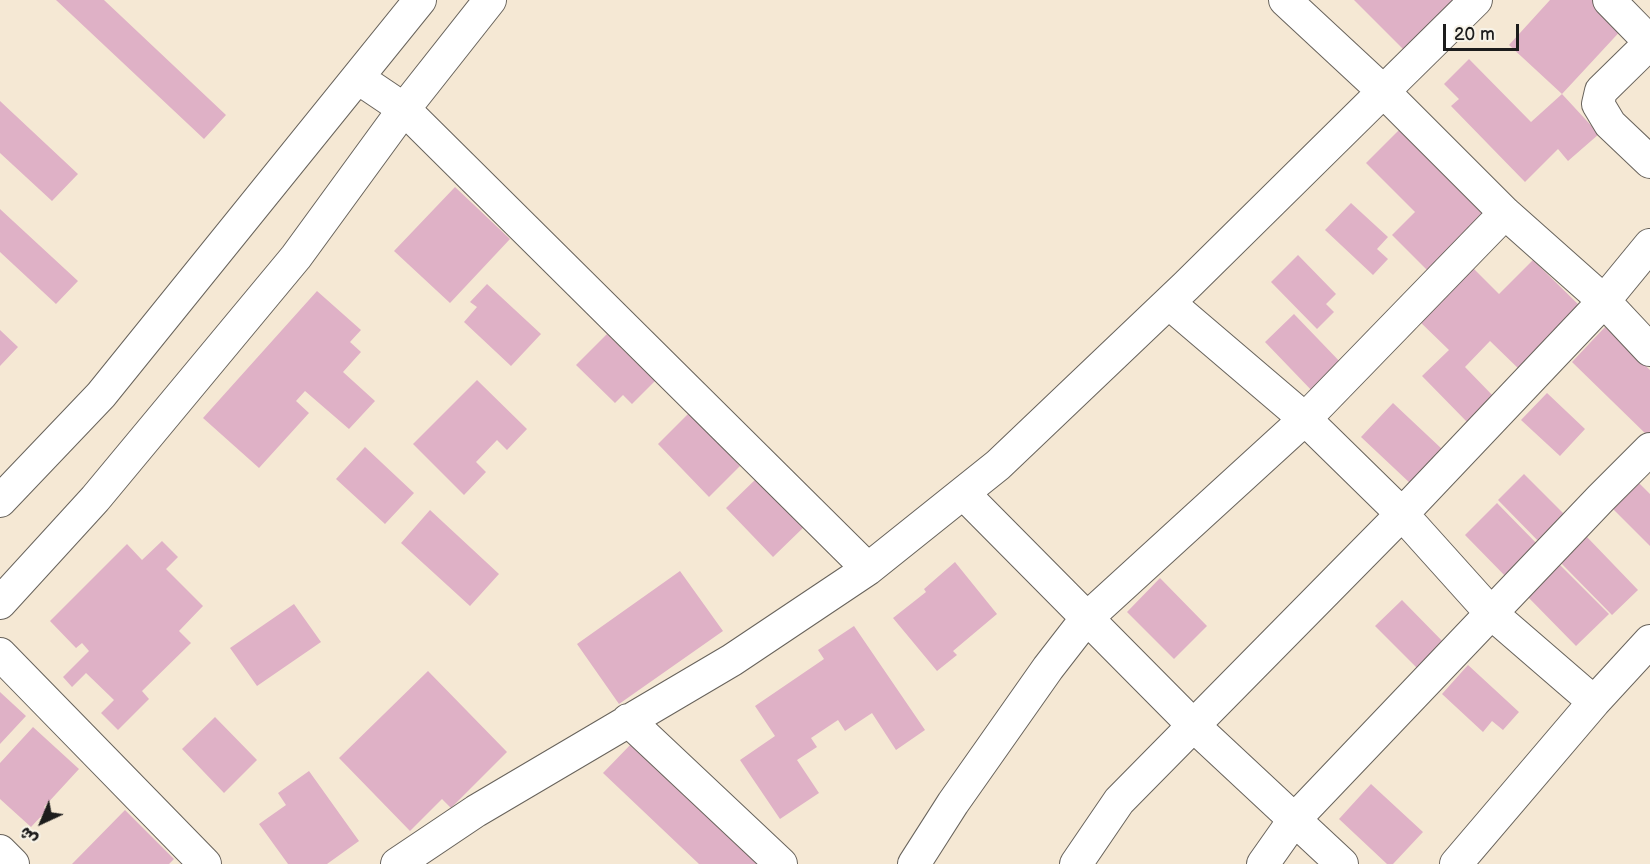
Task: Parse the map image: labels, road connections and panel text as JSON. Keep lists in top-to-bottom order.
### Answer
{
  "scale_bar": "20 m",
  "north": "bottom left"
}
